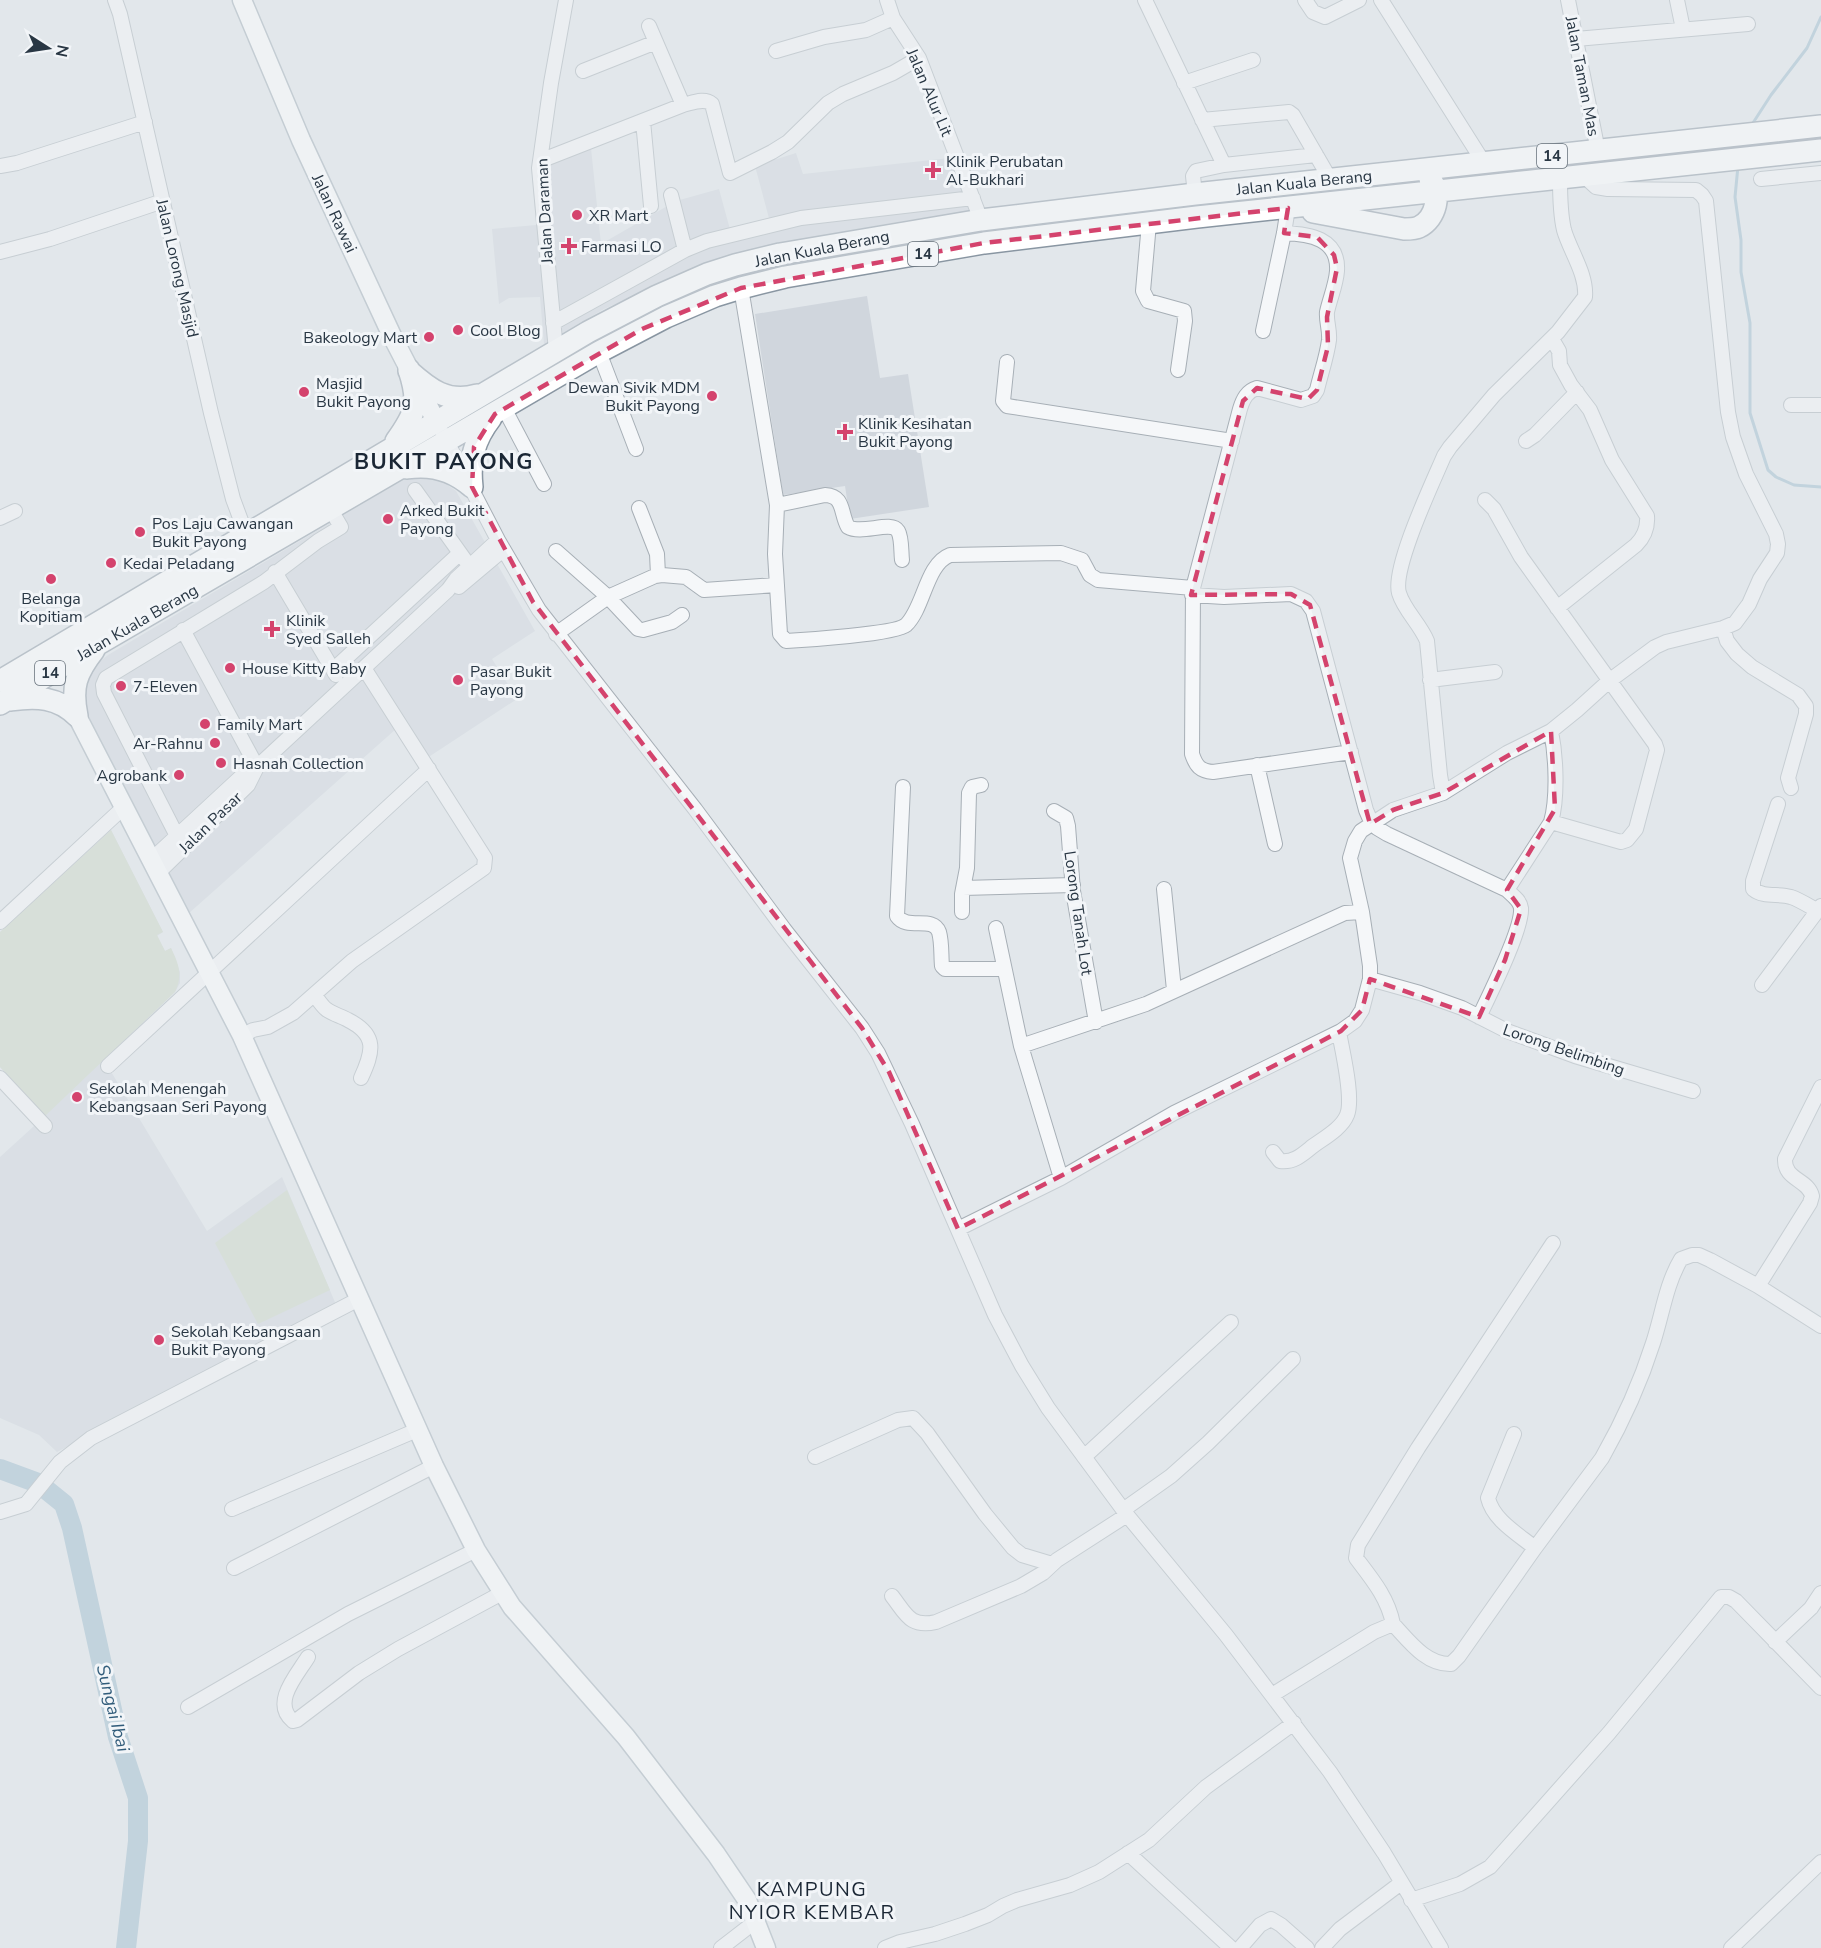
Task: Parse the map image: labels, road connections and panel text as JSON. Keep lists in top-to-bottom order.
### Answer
{
  "streets": {
    "highway": ["14", "Jalan Kuala Berang"],
    "main road": ["Jalan Rawai"],
    "street": [
      "Jalan Taman Mas",
      "Jalan Alur Lit",
      "Jalan Daraman",
      "Jalan Lorong Masjid",
      "Jalan Pasar",
      "Lorong Tanah Lot",
      "Lorong Belimbing"
    ]
  },
  "crossings": [
    ["Jalan Taman Mas", "Jalan Kuala Berang"],
    ["Jalan Alur Lit", "Jalan Kuala Berang"],
    ["Jalan Kuala Berang", "Jalan Daraman"],
    ["Jalan Kuala Berang", "Jalan Rawai"],
    ["Jalan Kuala Berang", "Jalan Lorong Masjid"]
  ],
  "districts": ["BUKIT PAYONG", "KAMPUNG NYIOR KEMBAR"],
  "water": ["Sungai Ibai"],
  "places": {
    "health": [
      "Klinik Perubatan Al-Bukhari",
      "Farmasi LO",
      "Klinik Kesihatan Bukit Payong",
      "Klinik Syed Salleh"
    ],
    "other": [
      "XR Mart",
      "Cool Blog",
      "Bakeology Mart",
      "Masjid Bukit Payong",
      "Dewan Sivik MDM Bukit Payong",
      "Arked Bukit Payong",
      "Pos Laju Cawangan Bukit Payong",
      "Kedai Peladang",
      "Belanga Kopitiam",
      "House Kitty Baby",
      "Pasar Bukit Payong",
      "7-Eleven",
      "Family Mart",
      "Ar-Rahnu",
      "Hasnah Collection",
      "Agrobank",
      "Sekolah Menengah Kebangsaan Seri Payong",
      "Sekolah Kebangsaan Bukit Payong"
    ]
  },
  "north": "right"
}
